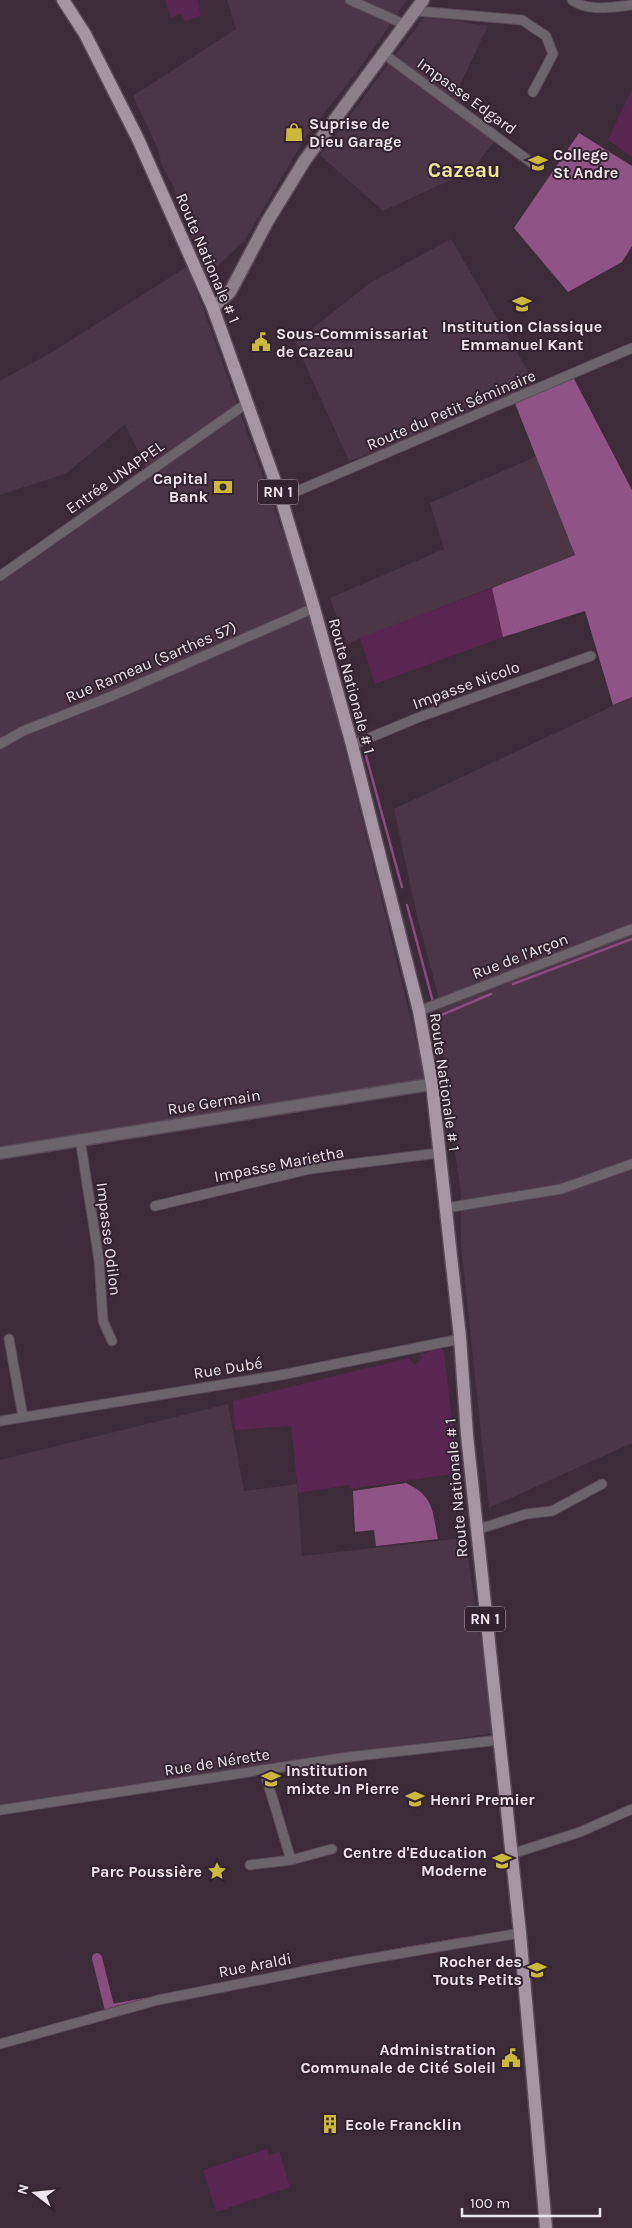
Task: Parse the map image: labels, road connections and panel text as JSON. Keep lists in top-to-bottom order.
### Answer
{
  "streets": {
    "main road": ["Route Nationale # 1", "RN 1"],
    "street": [
      "Impasse Edgard",
      "Route du Petit Séminaire",
      "Entrée UNAPPEL",
      "Rue Rameau (Sarthes 57)",
      "Impasse Nicolo",
      "Rue de l'Arçon",
      "Rue Germain",
      "Impasse Marietha",
      "Impasse Odilon",
      "Rue Dubé",
      "Rue de Nérette",
      "Rue Araldi"
    ]
  },
  "crossings": [
    ["Route Nationale # 1", "Route du Petit Séminaire"],
    ["Route Nationale # 1", "Entrée UNAPPEL"],
    ["Route Nationale # 1", "Rue Rameau (Sarthes 57)"],
    ["Route Nationale # 1", "Impasse Nicolo"],
    ["Route Nationale # 1", "Rue de l'Arçon"],
    ["Route Nationale # 1", "Rue Germain"],
    ["Route Nationale # 1", "Impasse Marietha"],
    ["Route Nationale # 1", "Rue Dubé"],
    ["Route Nationale # 1", "Rue de Nérette"],
    ["Route Nationale # 1", "Rue Araldi"],
    ["Rue Germain", "Impasse Odilon"]
  ],
  "districts": ["Cazeau"],
  "places": {
    "shop": ["Suprise de Dieu Garage"],
    "school or university": [
      "College St Andre",
      "Institution Classique Emmanuel Kant",
      "Institution mixte Jn Pierre",
      "Henri Premier",
      "Centre d'Education Moderne",
      "Rocher des Touts Petits"
    ],
    "public building": ["Sous-Commissariat de Cazeau", "Administration Communale de Cité Soleil"],
    "bank": ["Capital Bank"],
    "place": ["Parc Poussière"],
    "building": ["Ecole Francklin"]
  },
  "scale_bar": "100 m",
  "north": "left"
}
